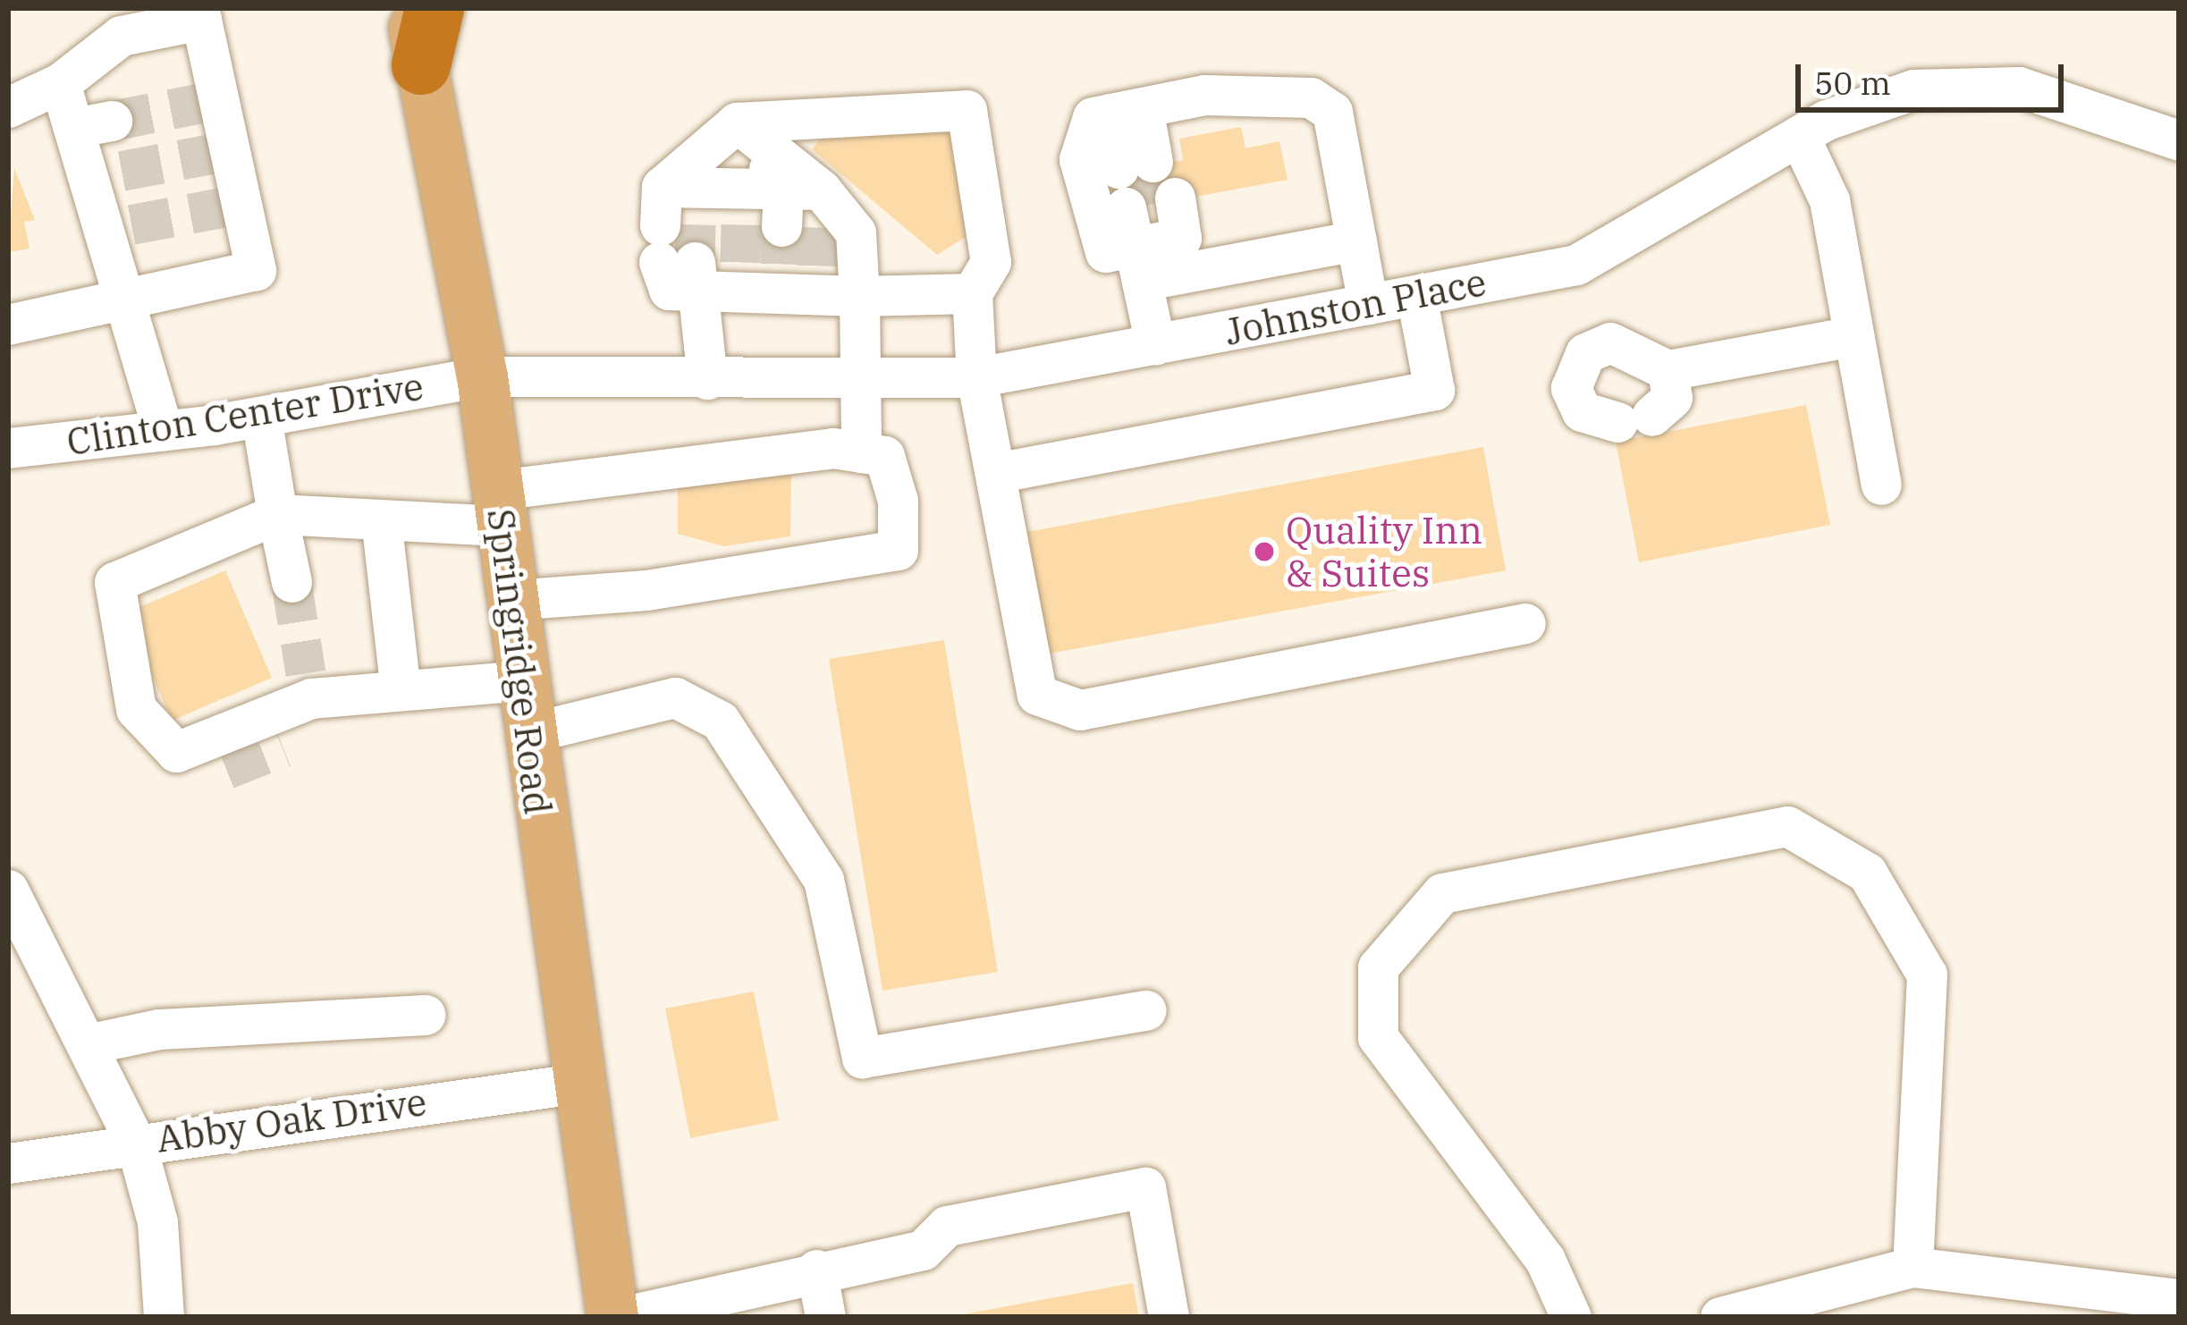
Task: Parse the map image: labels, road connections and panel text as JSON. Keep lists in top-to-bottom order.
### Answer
{
  "streets": {
    "main road": ["Springridge Road"],
    "street": ["Johnston Place", "Clinton Center Drive", "Abby Oak Drive"]
  },
  "crossings": [
    ["Johnston Place", "Clinton Center Drive"],
    ["Johnston Place", "Springridge Road"],
    ["Clinton Center Drive", "Springridge Road"],
    ["Springridge Road", "Abby Oak Drive"]
  ],
  "places": ["Quality Inn & Suites"],
  "scale_bar": "50 m"
}
